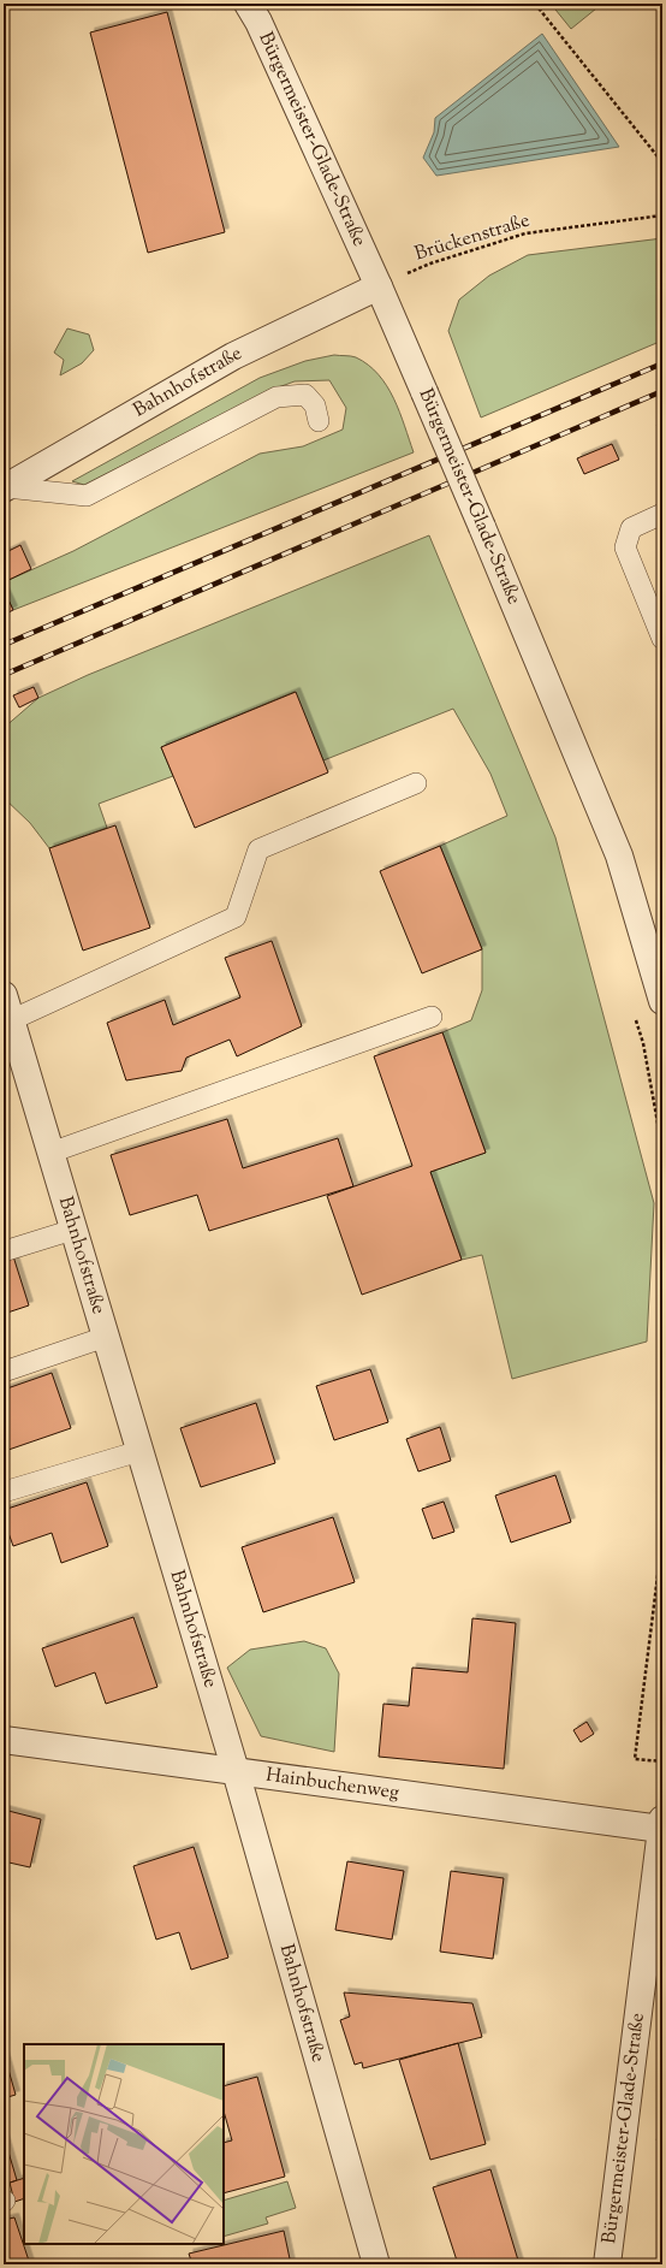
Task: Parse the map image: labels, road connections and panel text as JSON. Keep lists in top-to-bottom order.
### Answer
{
  "streets": {
    "street": ["Bürgermeister-Glade-Straße", "Bahnhofstraße", "Hainbuchenweg"],
    "path": ["Brückenstraße"]
  },
  "crossings": [
    ["Bürgermeister-Glade-Straße", "Brückenstraße"],
    ["Bürgermeister-Glade-Straße", "Bahnhofstraße"],
    ["Bürgermeister-Glade-Straße", "Hainbuchenweg"],
    ["Brückenstraße", "Bahnhofstraße"],
    ["Bahnhofstraße", "Hainbuchenweg"]
  ]
}
